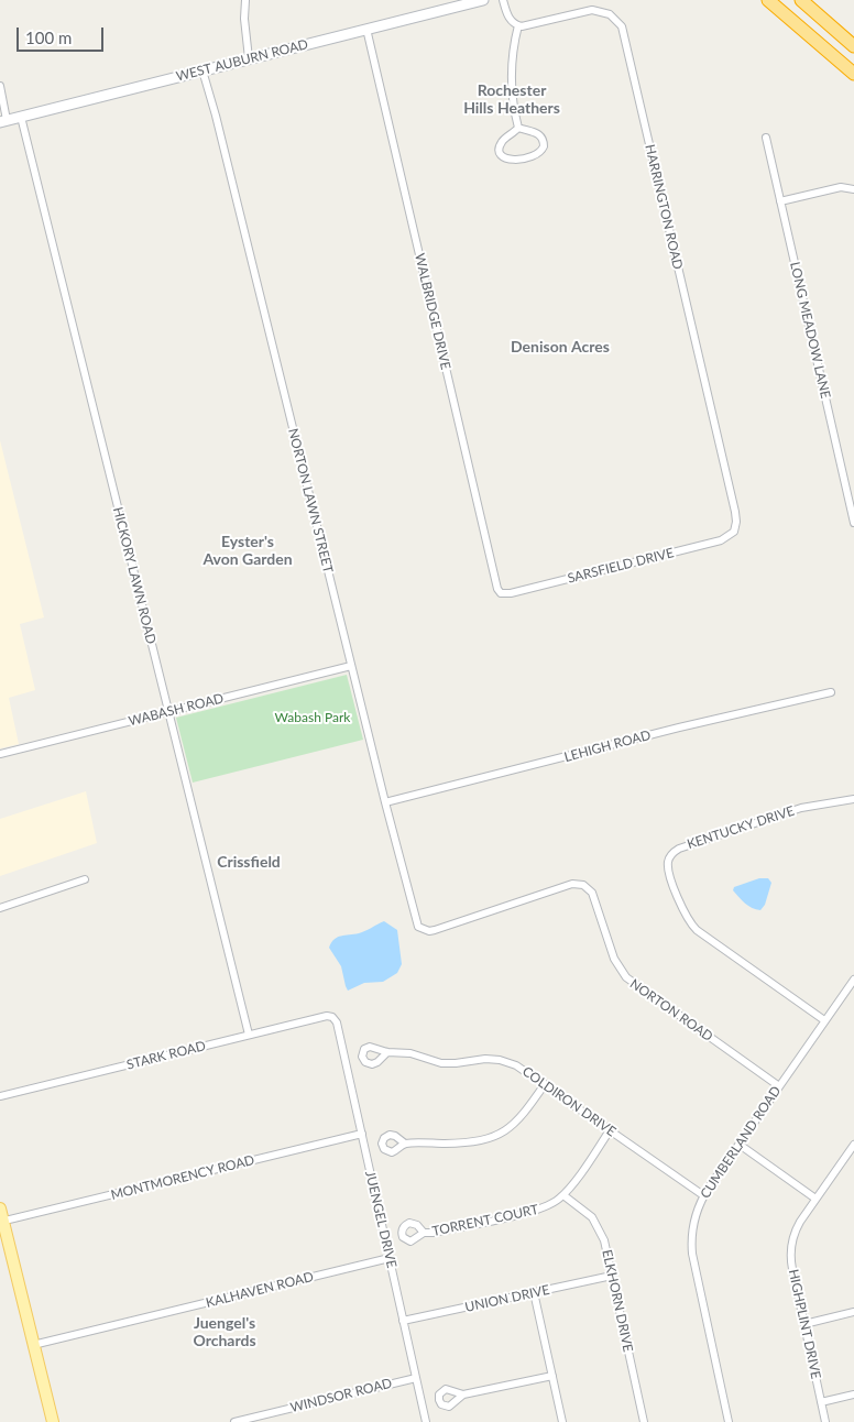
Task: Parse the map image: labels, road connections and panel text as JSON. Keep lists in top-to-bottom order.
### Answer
{
  "streets": {
    "main road": ["WEST AUBURN ROAD"],
    "street": [
      "HARRINGTON ROAD",
      "WALBRIDGE DRIVE",
      "LONG MEADOW LANE",
      "NORTON LAWN STREET",
      "SARSFIELD DRIVE",
      "HICKORY LAWN ROAD",
      "WABASH ROAD",
      "LEHIGH ROAD",
      "KENTUCKY DRIVE",
      "NORTON ROAD",
      "STARK ROAD",
      "COLDIRON DRIVE",
      "CUMBERLAND ROAD",
      "MONTMORENCY ROAD",
      "JUENGEL DRIVE",
      "TORRENT COURT",
      "KALHAVEN ROAD",
      "UNION DRIVE",
      "ELKHORN DRIVE",
      "HIGHPLINT DRIVE",
      "WINDSOR ROAD"
    ]
  },
  "crossings": [
    ["WEST AUBURN ROAD", "WALBRIDGE DRIVE"],
    ["WEST AUBURN ROAD", "NORTON LAWN STREET"],
    ["WEST AUBURN ROAD", "HICKORY LAWN ROAD"],
    ["HARRINGTON ROAD", "SARSFIELD DRIVE"],
    ["WALBRIDGE DRIVE", "SARSFIELD DRIVE"],
    ["NORTON LAWN STREET", "WABASH ROAD"],
    ["NORTON LAWN STREET", "LEHIGH ROAD"],
    ["NORTON LAWN STREET", "NORTON ROAD"],
    ["HICKORY LAWN ROAD", "WABASH ROAD"],
    ["HICKORY LAWN ROAD", "STARK ROAD"],
    ["KENTUCKY DRIVE", "CUMBERLAND ROAD"],
    ["NORTON ROAD", "CUMBERLAND ROAD"],
    ["STARK ROAD", "JUENGEL DRIVE"],
    ["COLDIRON DRIVE", "CUMBERLAND ROAD"],
    ["COLDIRON DRIVE", "TORRENT COURT"],
    ["MONTMORENCY ROAD", "JUENGEL DRIVE"],
    ["JUENGEL DRIVE", "KALHAVEN ROAD"],
    ["JUENGEL DRIVE", "UNION DRIVE"],
    ["JUENGEL DRIVE", "WINDSOR ROAD"],
    ["TORRENT COURT", "ELKHORN DRIVE"],
    ["UNION DRIVE", "ELKHORN DRIVE"]
  ],
  "districts": [
    "Rochester Hills Heathers",
    "Denison Acres",
    "Eyster's Avon Garden",
    "Crissfield",
    "Juengel's Orchards"
  ],
  "parks": ["Wabash Park"],
  "scale_bar": "100 m"
}
